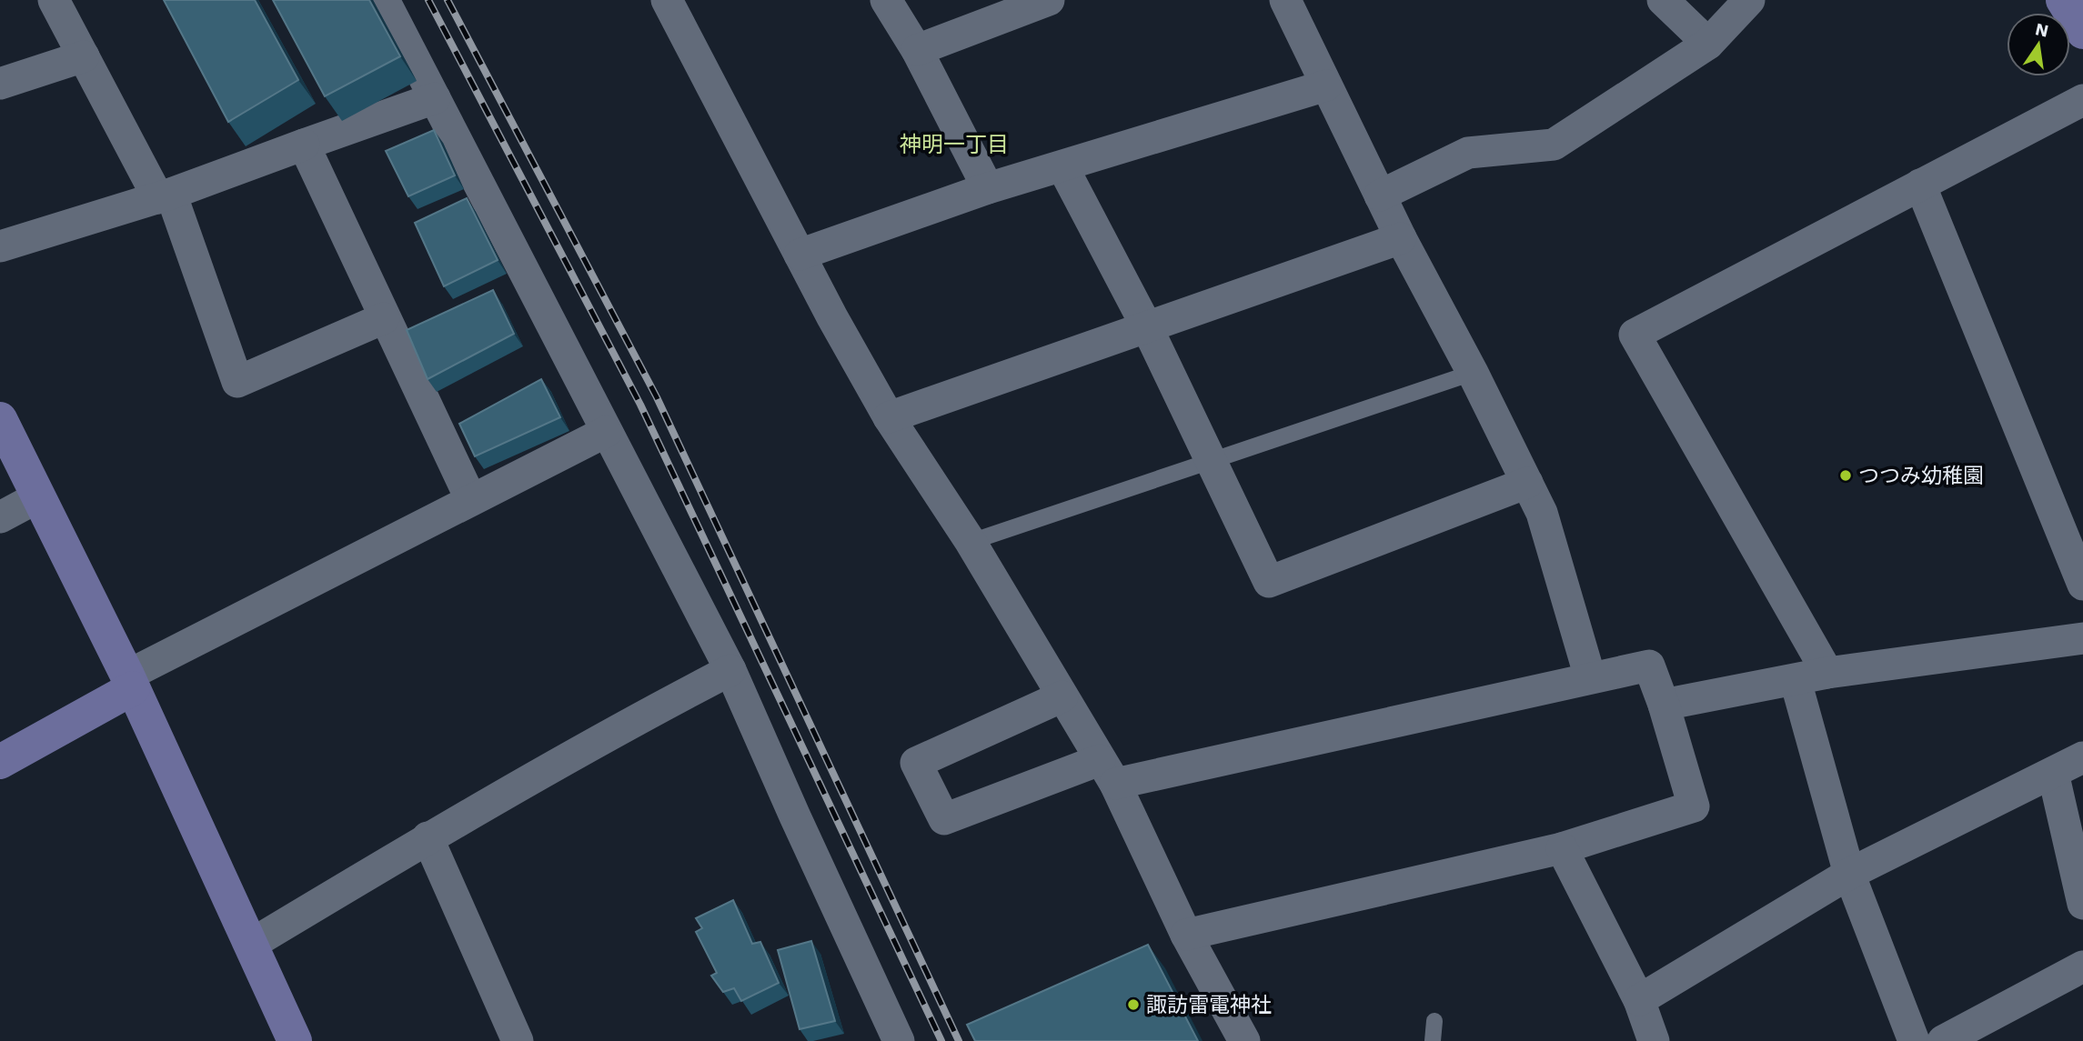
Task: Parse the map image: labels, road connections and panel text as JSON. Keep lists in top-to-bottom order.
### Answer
{
  "districts": ["神明一丁目"],
  "places": ["つつみ幼稚園", "諏訪雷電神社"],
  "north": "top"
}
